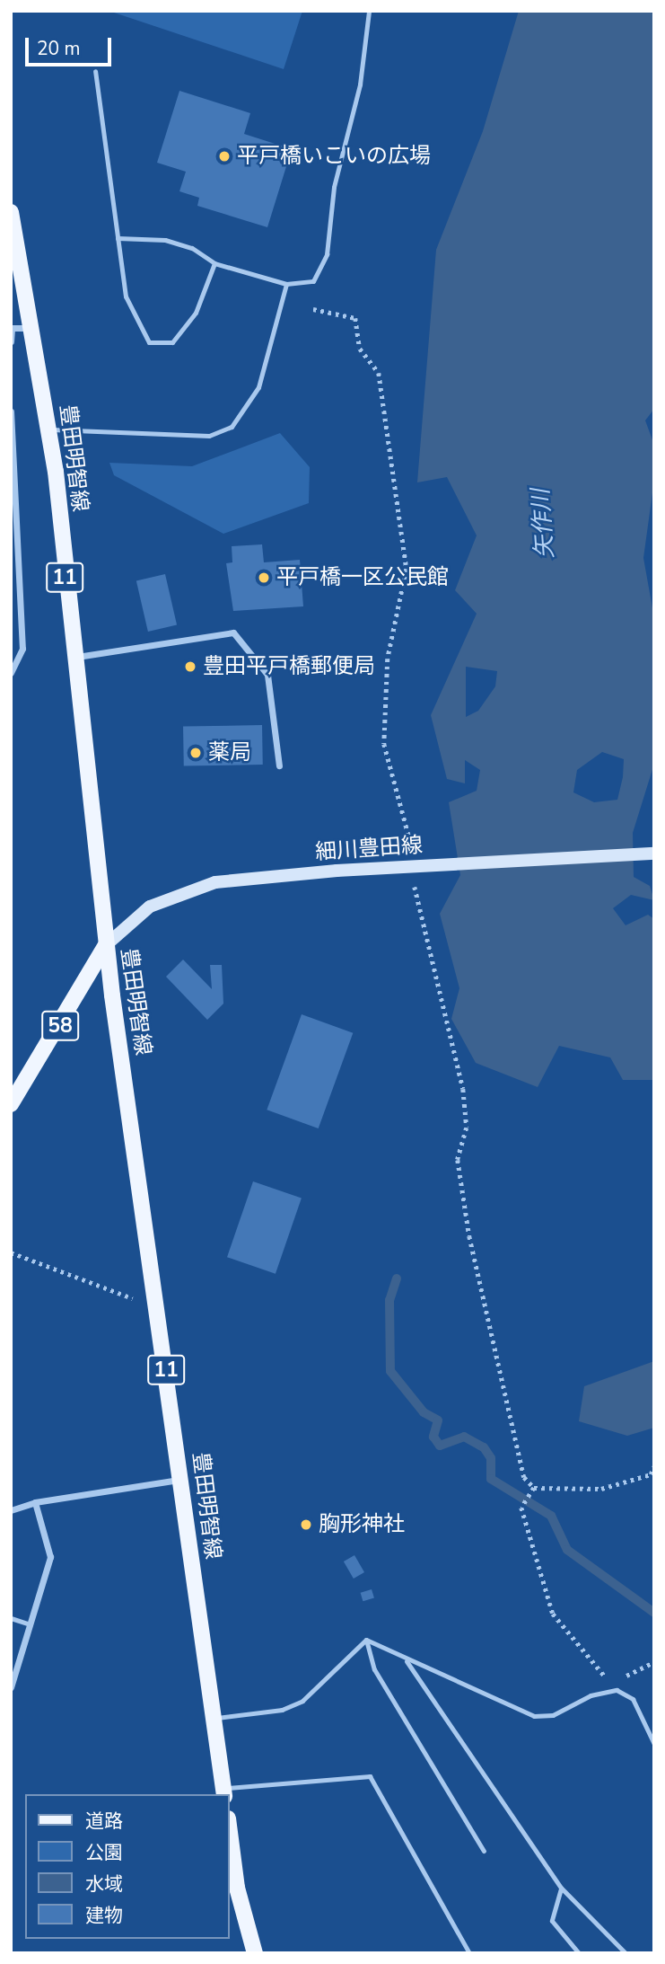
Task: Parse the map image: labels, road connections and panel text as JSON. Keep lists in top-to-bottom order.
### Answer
{
  "streets": {
    "main road": [
      "豊田明智線",
      "11",
      "細川豊田線",
      "58"
    ]
  },
  "crossings": [
    ["豊田明智線", "細川豊田線"],
    ["豊田明智線", "58"],
    ["細川豊田線", "58"]
  ],
  "water": ["矢作川"],
  "places": [
    "平戸橋いこいの広場",
    "平戸橋一区公民館",
    "豊田平戸橋郵便局",
    "薬局",
    "胸形神社"
  ],
  "legend": [
    "道路",
    "公園",
    "水域",
    "建物"
  ],
  "scale_bar": "20 m"
}
